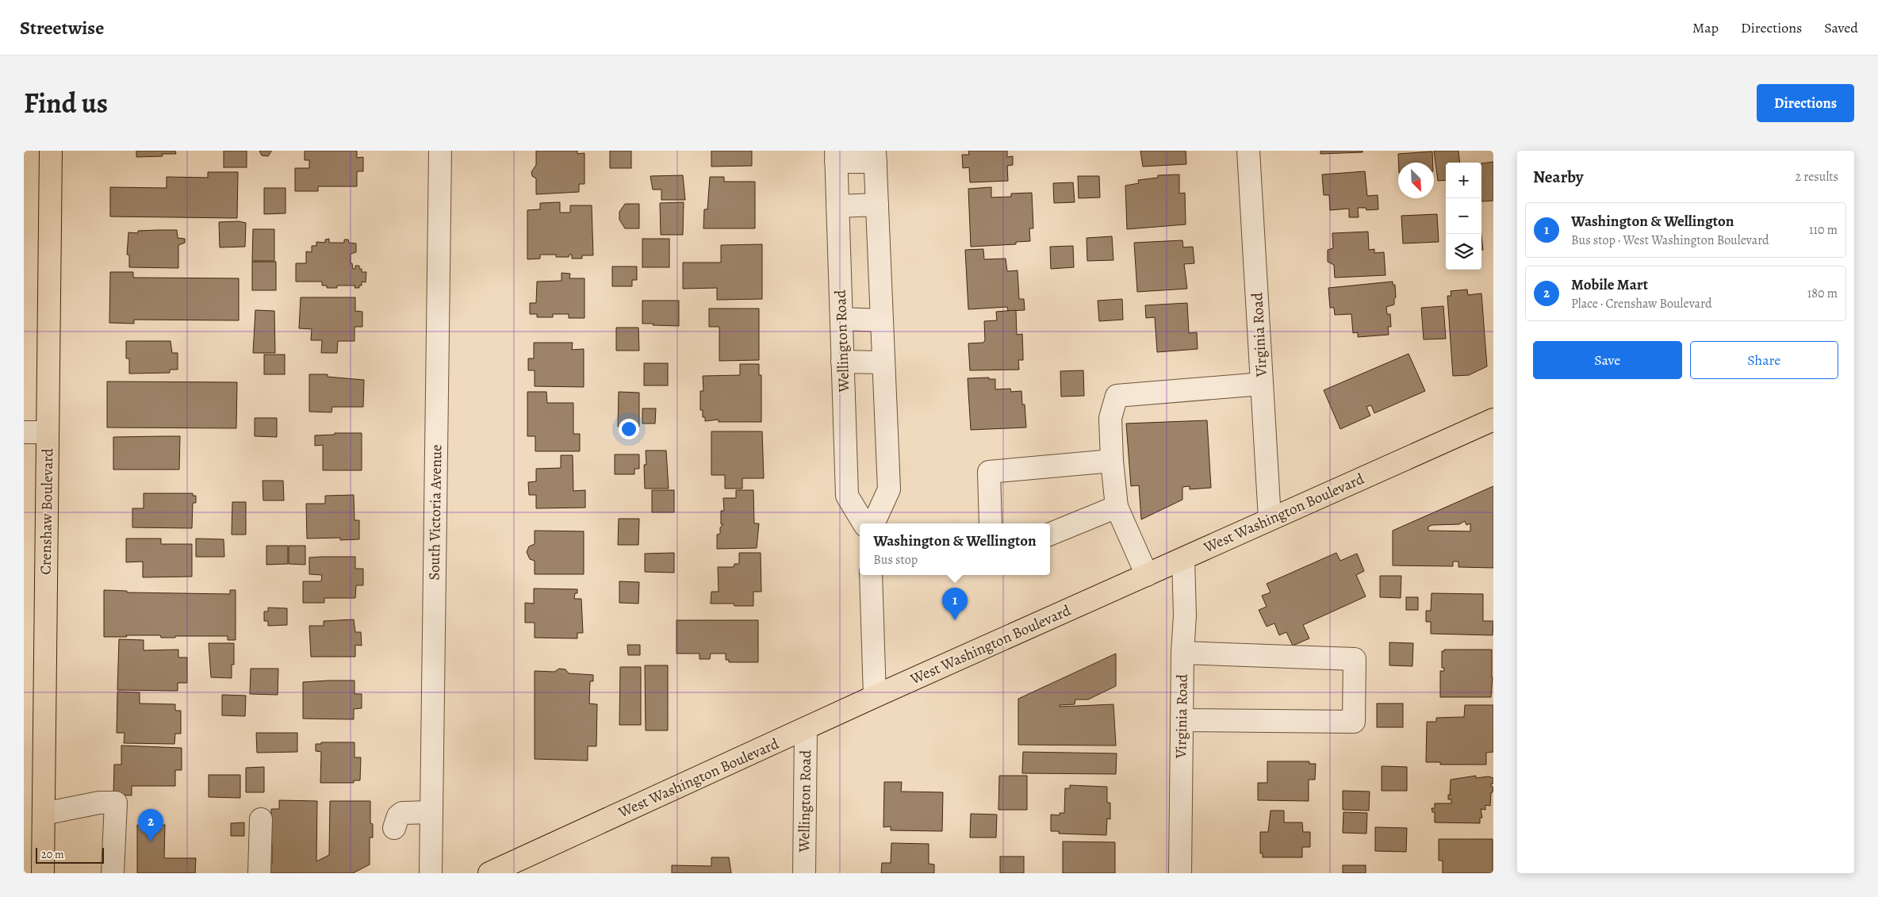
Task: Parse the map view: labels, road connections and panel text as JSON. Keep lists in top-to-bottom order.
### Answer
{
  "streets": {
    "main road": ["Crenshaw Boulevard", "West Washington Boulevard"],
    "street": ["Virginia Road", "Wellington Road", "South Victoria Avenue"]
  },
  "crossings": [
    ["Virginia Road", "West Washington Boulevard"],
    ["Wellington Road", "West Washington Boulevard"]
  ],
  "scale_bar": "20 m",
  "north": "bottom right",
  "page": {
    "header": "Streetwise",
    "nav": ["Map", "Directions", "Saved"],
    "title": "Find us",
    "buttons": [
      "Directions",
      ["Save", "Share"]
    ],
    "heading": ["Nearby", "2 results"],
    "map_buttons": ["+", "−"],
    "list": [
      {
        "mark": "1",
        "name": "Washington & Wellington",
        "note": "Bus stop · West Washington Boulevard",
        "value": "110 m"
      },
      {
        "mark": "2",
        "name": "Mobile Mart",
        "note": "Place · Crenshaw Boulevard",
        "value": "180 m"
      }
    ],
    "popup": ["Washington & Wellington", "Bus stop"],
    "pins": ["1", "2"],
    "scale": "20 m"
  }
}
